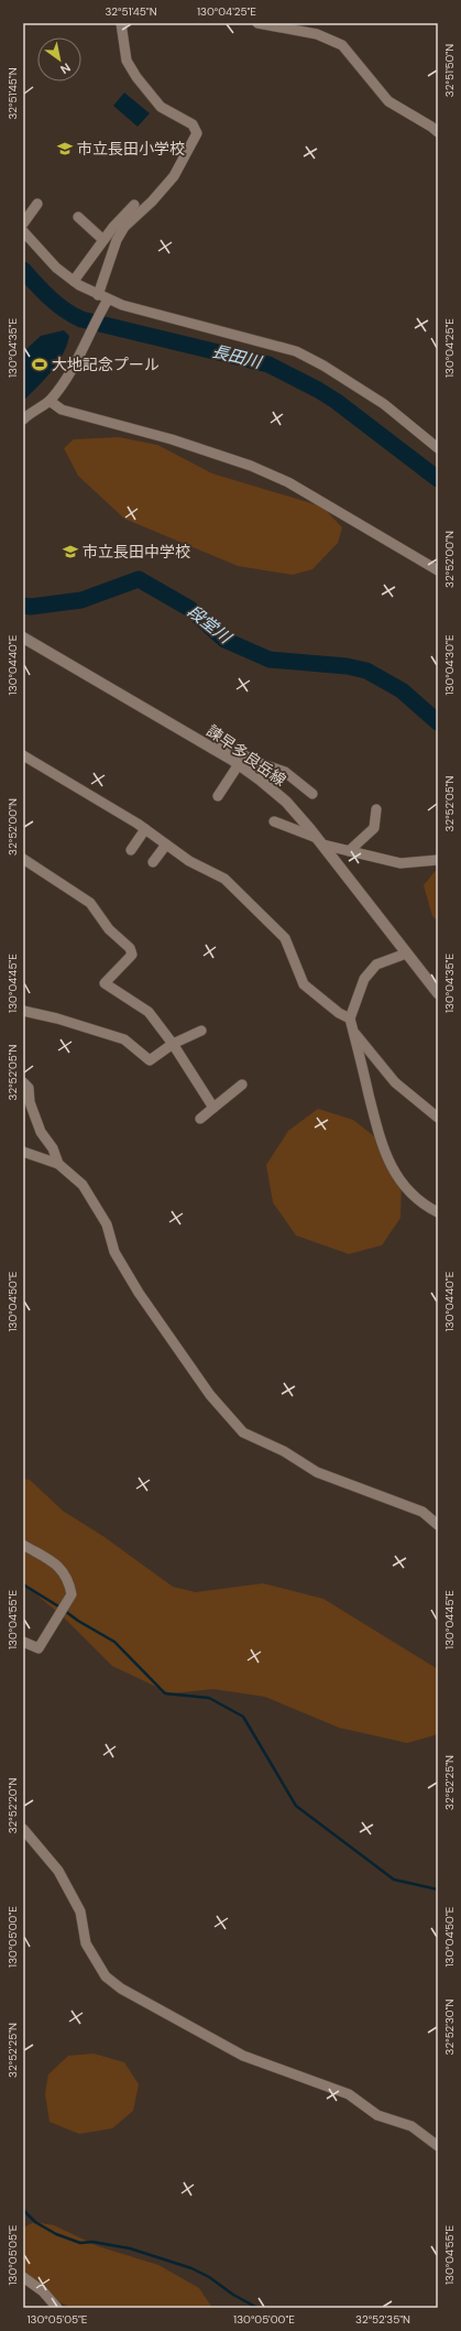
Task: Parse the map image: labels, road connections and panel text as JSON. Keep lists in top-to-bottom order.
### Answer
{
  "streets": {
    "main road": ["諫早多良岳線"]
  },
  "water": ["長田川", "段堂川"],
  "places": {
    "school or university": ["市立長田小学校", "市立長田中学校"],
    "sports": ["大地記念プール"]
  },
  "north": "bottom right",
  "coordinates": [
    "32°51'45\"N",
    "130°04'25\"E",
    "32°51'50\"N",
    "130°04'35\"E",
    "32°52'00\"N",
    "130°04'40\"E",
    "130°04'30\"E",
    "32°52'05\"N",
    "130°04'45\"E",
    "130°04'50\"E",
    "130°04'55\"E",
    "32°52'25\"N",
    "32°52'20\"N",
    "130°05'00\"E",
    "32°52'30\"N",
    "130°05'05\"E",
    "32°52'35\"N"
  ]
}
